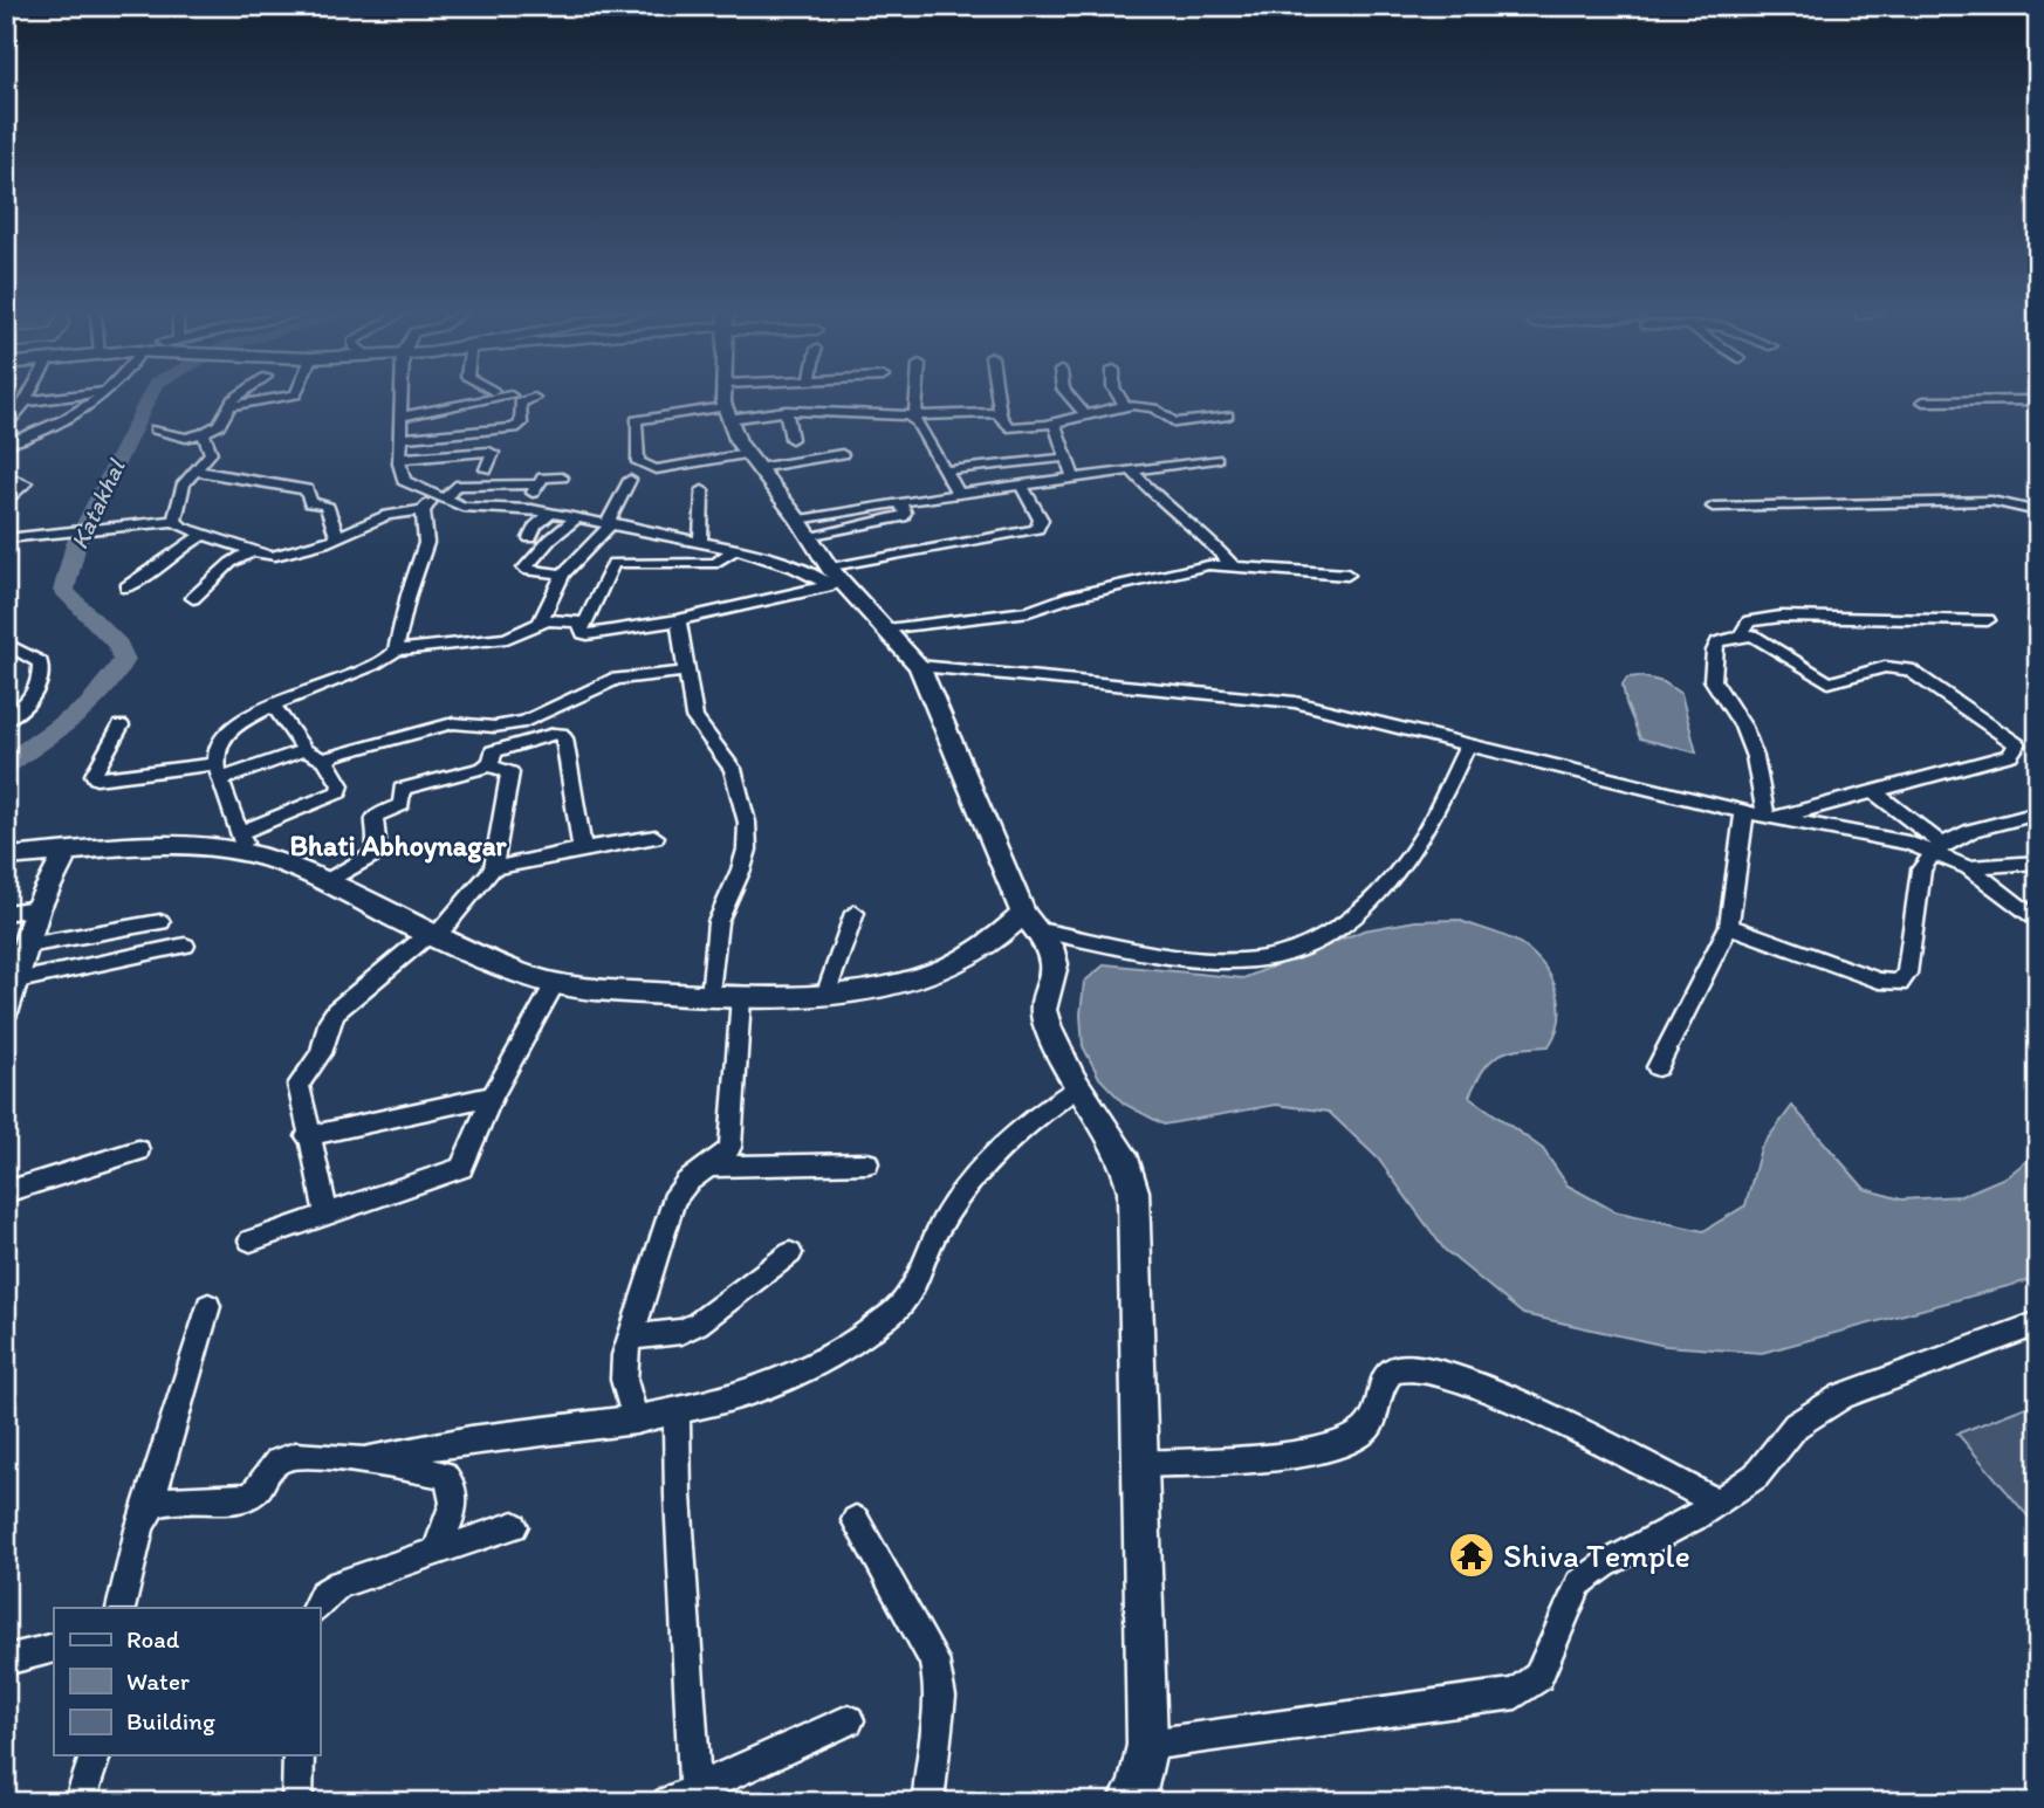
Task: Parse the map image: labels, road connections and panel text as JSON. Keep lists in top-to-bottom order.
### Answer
{
  "districts": ["Bhati Abhoynagar"],
  "water": ["Katakhal"],
  "places": {
    "temple": ["Shiva Temple"]
  },
  "legend": ["Road", "Water", "Building"]
}
